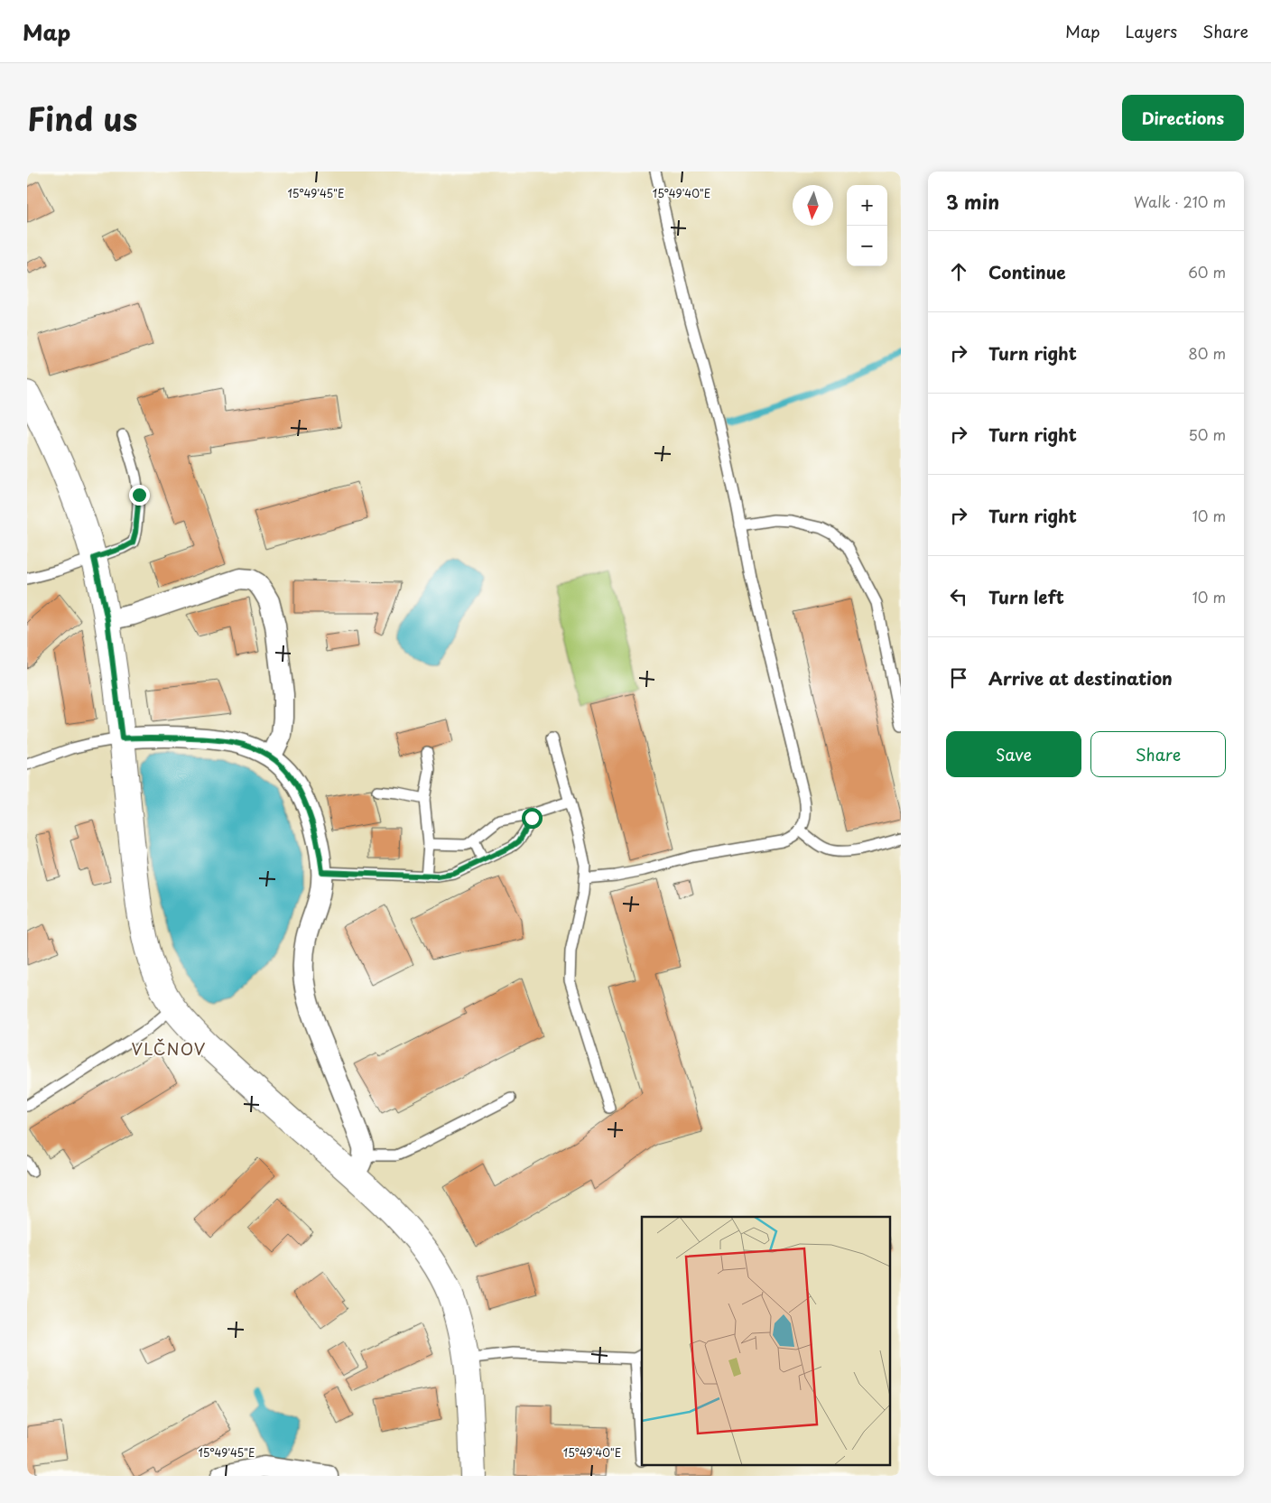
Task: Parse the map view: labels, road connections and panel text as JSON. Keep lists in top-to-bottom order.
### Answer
{
  "districts": ["VLČNOV"],
  "north": "bottom",
  "page": {
    "header": "Map",
    "nav": ["Map", "Layers", "Share"],
    "title": "Find us",
    "buttons": [
      "Directions",
      ["Save", "Share"]
    ],
    "heading": ["3 min", "Walk · 210 m"],
    "map_buttons": ["+", "−"],
    "list": [
      ["Continue", "60 m"],
      ["Turn right", "80 m"],
      ["Turn right", "50 m"],
      ["Turn right", "10 m"],
      ["Turn left", "10 m"],
      "Arrive at destination"
    ]
  },
  "coordinates": ["15°49'45\"E", "15°49'40\"E"]
}
